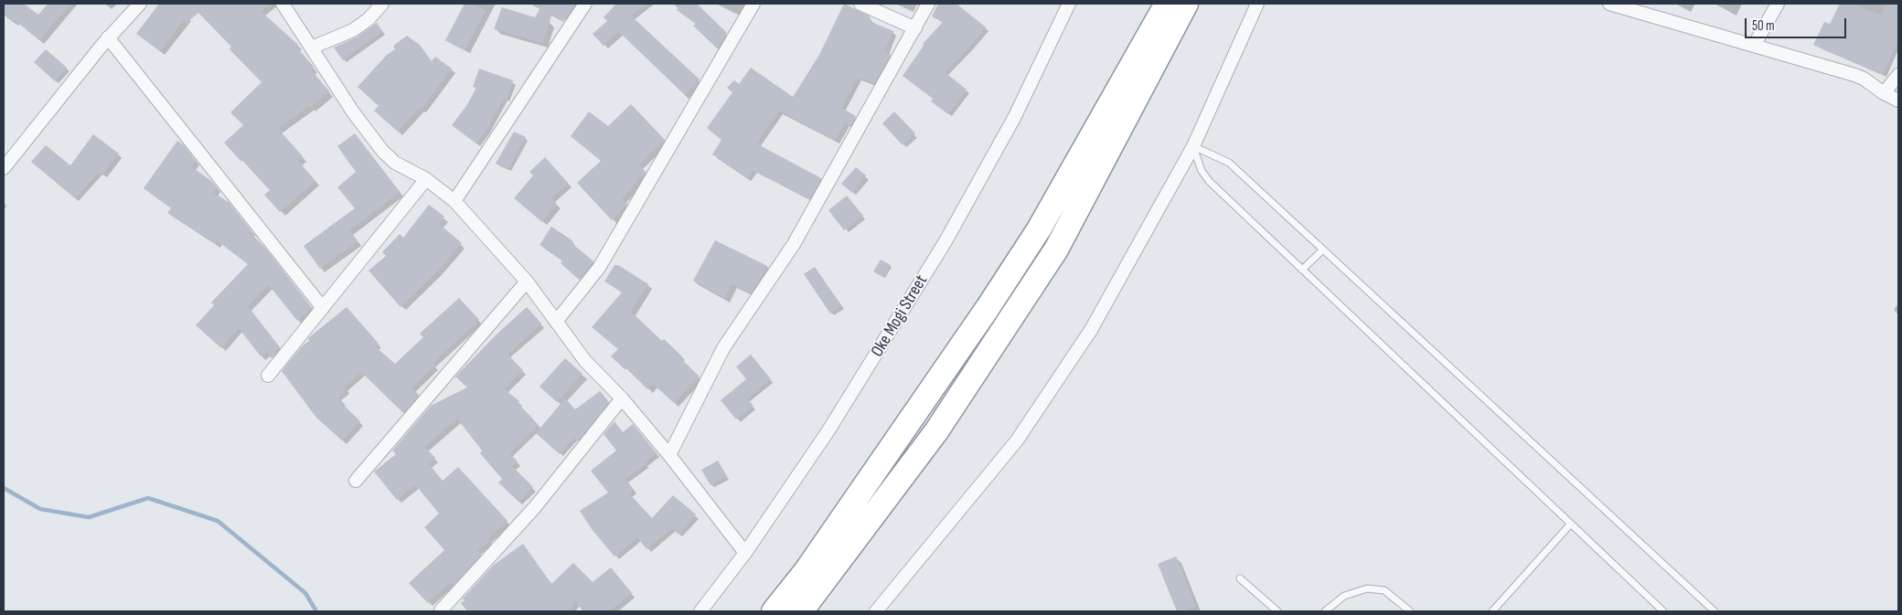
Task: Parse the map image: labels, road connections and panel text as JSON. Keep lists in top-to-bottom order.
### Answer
{
  "streets": {
    "street": ["Oke Mogi Street"]
  },
  "scale_bar": "50 m"
}
